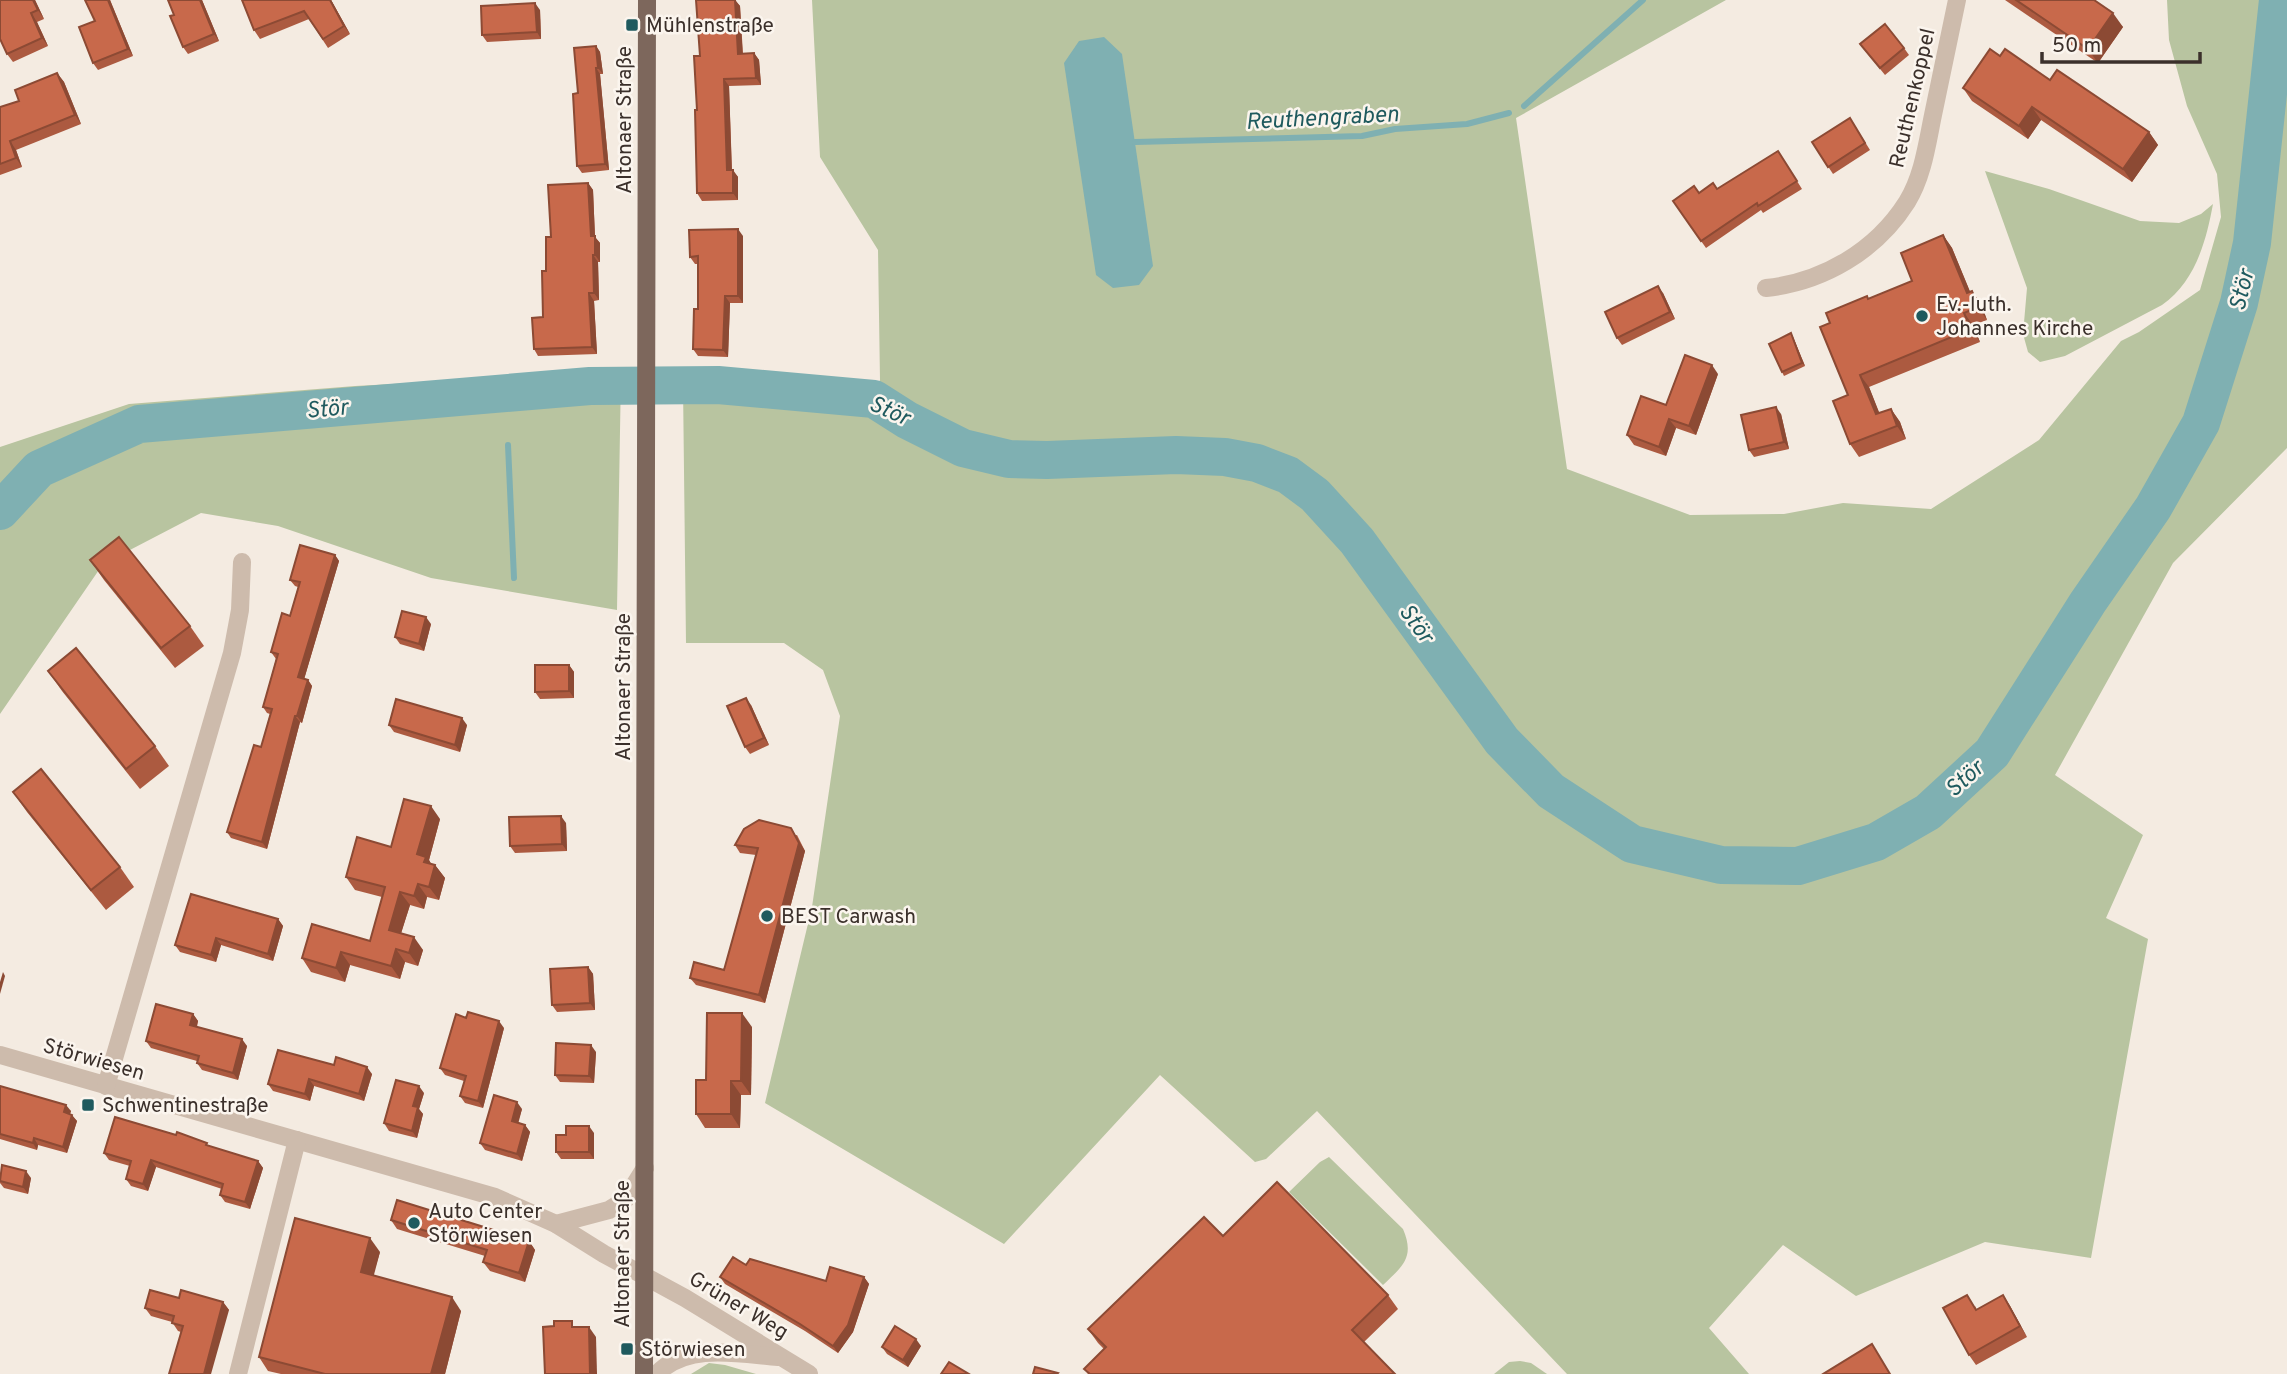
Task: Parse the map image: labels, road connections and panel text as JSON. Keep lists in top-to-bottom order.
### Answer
{
  "streets": {
    "main road": ["Altonaer Straße"],
    "street": ["Reuthenkoppel", "Störwiesen", "Grüner Weg"]
  },
  "crossings": [
    ["Altonaer Straße", "Störwiesen"],
    ["Altonaer Straße", "Grüner Weg"],
    ["Störwiesen", "Grüner Weg"]
  ],
  "water": ["Reuthengraben", "Stör"],
  "places": {
    "transit": ["Mühlenstraße", "Schwentinestraße", "Störwiesen"],
    "other": ["Ev.-luth. Johannes Kirche", "BEST Carwash", "Auto Center Störwiesen"]
  },
  "scale_bar": "50 m"
}
